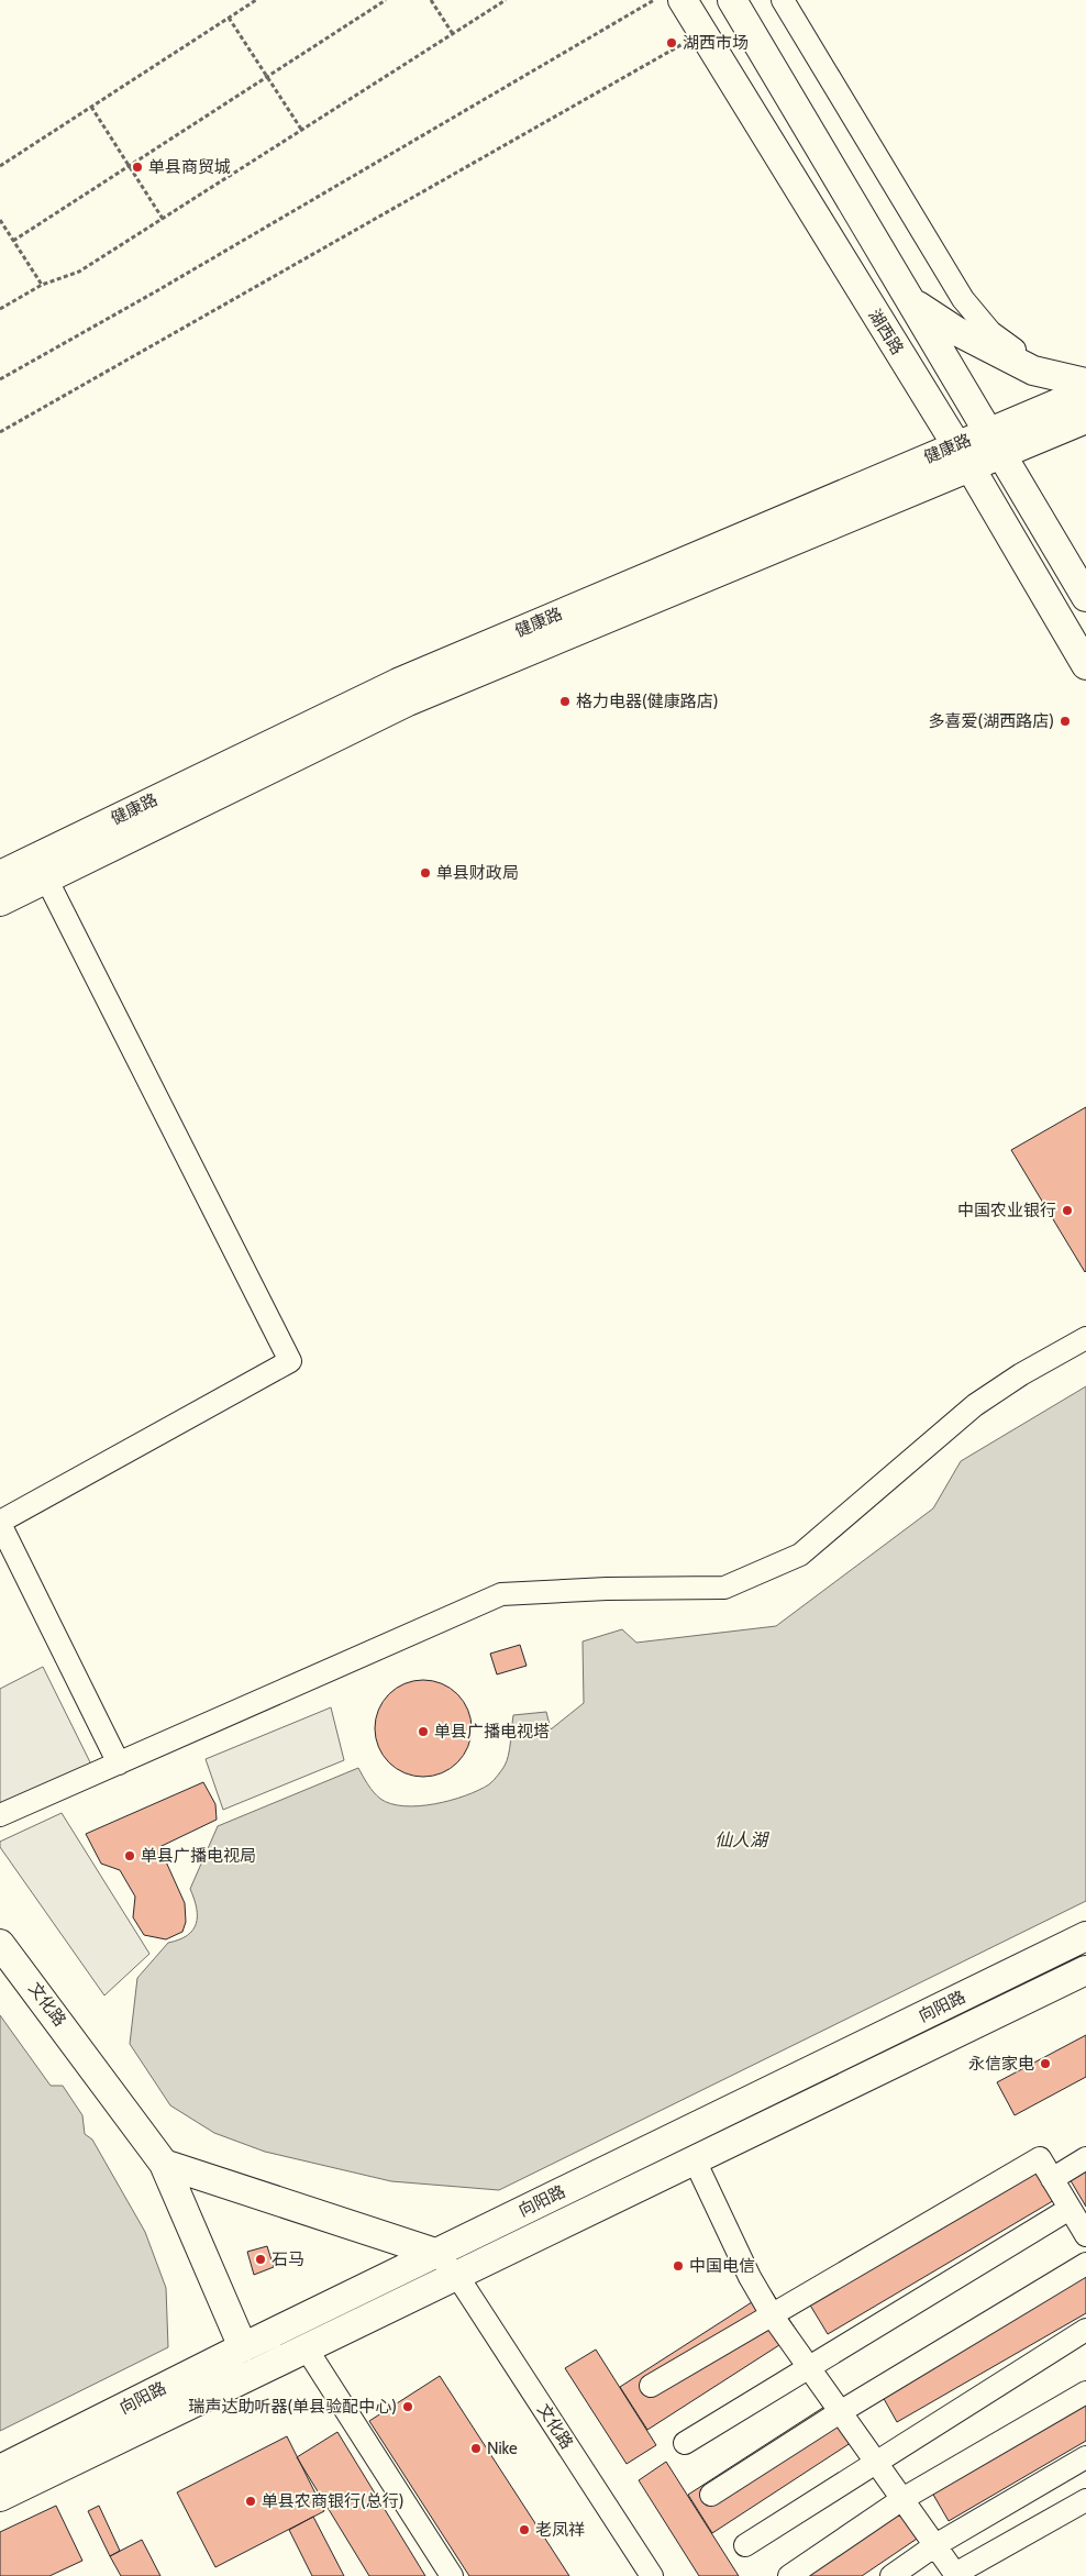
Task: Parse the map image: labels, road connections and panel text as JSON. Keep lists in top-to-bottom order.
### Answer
{
  "streets": {
    "main road": [
      "湖西路",
      "健康路",
      "文化路",
      "向阳路"
    ]
  },
  "crossings": [
    ["湖西路", "健康路"],
    ["文化路", "向阳路"]
  ],
  "water": ["仙人湖"],
  "places": [
    "湖西市场",
    "单县商贸城",
    "格力电器(健康路店)",
    "多喜爱(湖西路店)",
    "单县财政局",
    "中国农业银行",
    "单县广播电视塔",
    "单县广播电视局",
    "永信家电",
    "石马",
    "中国电信",
    "瑞声达助听器(单县验配中心)",
    "Nike",
    "单县农商银行(总行)",
    "老凤祥"
  ]
}
